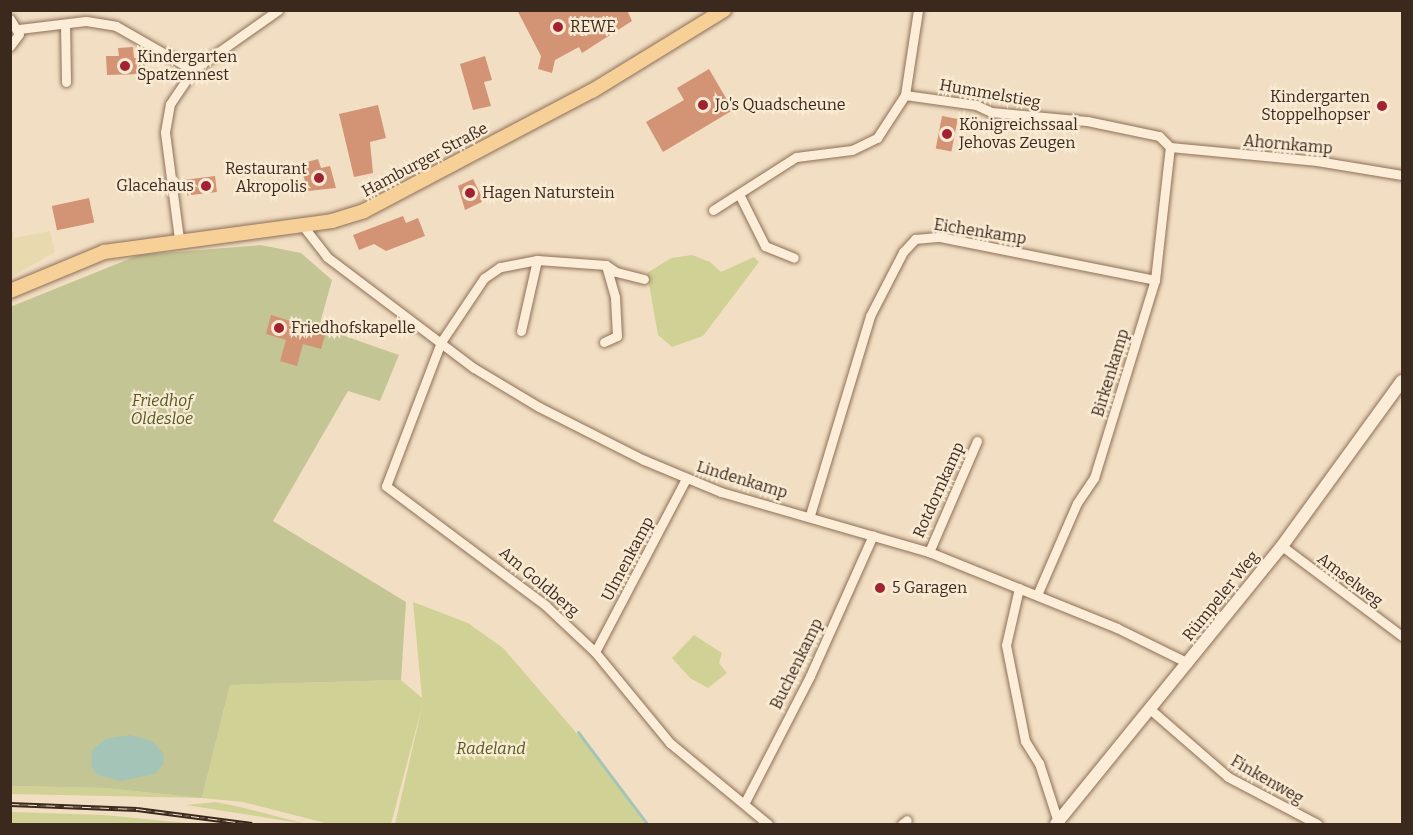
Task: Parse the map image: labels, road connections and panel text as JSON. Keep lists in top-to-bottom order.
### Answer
{
  "streets": {
    "main road": ["Hamburger Straße"],
    "street": [
      "Hummelstieg",
      "Ahornkamp",
      "Eichenkamp",
      "Birkenkamp",
      "Lindenkamp",
      "Rotdornkamp",
      "Ulmenkamp",
      "Amselweg",
      "Am Goldberg",
      "Rümpeler Weg",
      "Buchenkamp",
      "Finkenweg"
    ]
  },
  "crossings": [
    ["Hummelstieg", "Ahornkamp"],
    ["Hummelstieg", "Birkenkamp"],
    ["Ahornkamp", "Birkenkamp"],
    ["Hamburger Straße", "Lindenkamp"],
    ["Eichenkamp", "Birkenkamp"],
    ["Eichenkamp", "Lindenkamp"],
    ["Birkenkamp", "Lindenkamp"],
    ["Lindenkamp", "Rotdornkamp"],
    ["Lindenkamp", "Ulmenkamp"],
    ["Lindenkamp", "Am Goldberg"],
    ["Lindenkamp", "Rümpeler Weg"],
    ["Lindenkamp", "Buchenkamp"],
    ["Ulmenkamp", "Am Goldberg"],
    ["Amselweg", "Rümpeler Weg"],
    ["Am Goldberg", "Buchenkamp"],
    ["Rümpeler Weg", "Finkenweg"]
  ],
  "parks": ["Friedhof Oldesloe", "Radeland"],
  "places": [
    "REWE",
    "Kindergarten Spatzennest",
    "Jo's Quadscheune",
    "Kindergarten Stoppelhopser",
    "Königreichssaal Jehovas Zeugen",
    "Restaurant Akropolis",
    "Glacehaus",
    "Hagen Naturstein",
    "Friedhofskapelle",
    "5 Garagen"
  ]
}
